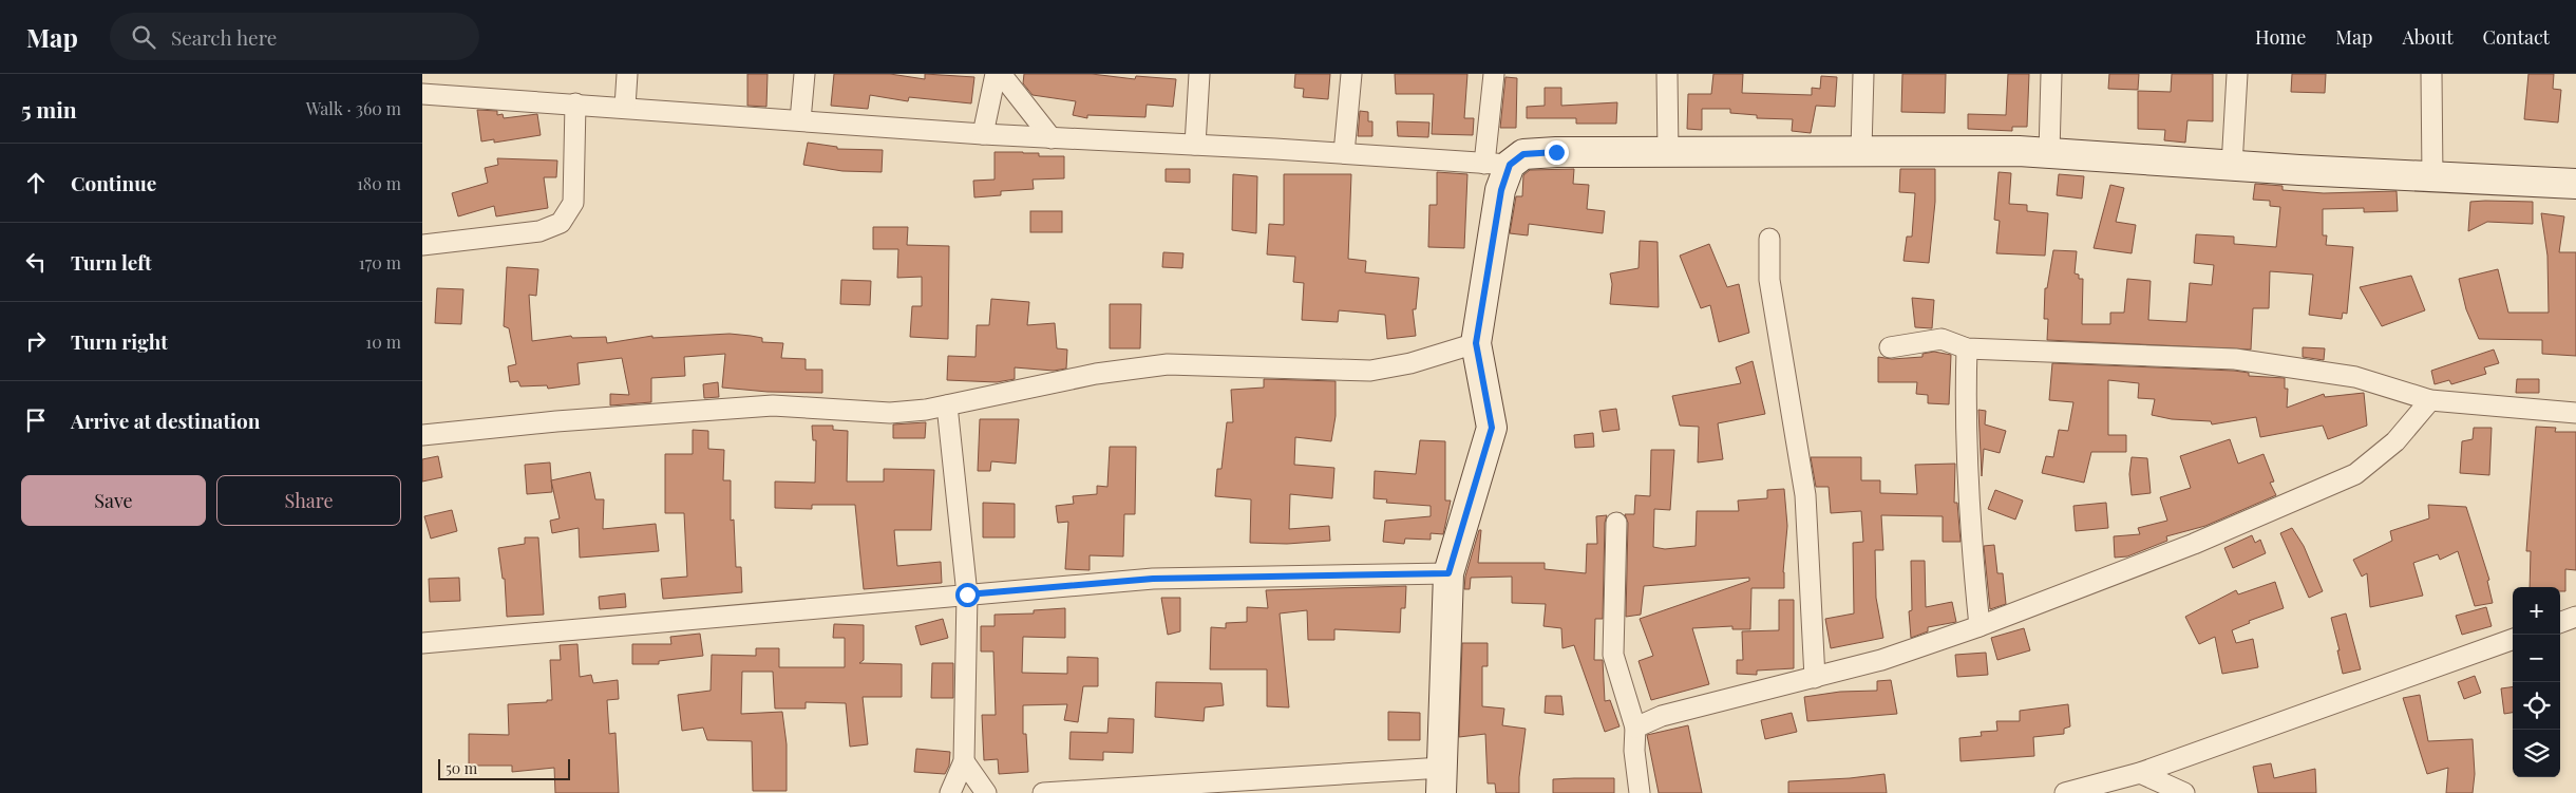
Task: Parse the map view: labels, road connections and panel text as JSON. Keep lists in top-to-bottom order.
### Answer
{
  "scale_bar": "50 m",
  "page": {
    "header": "Map",
    "search": "Search here",
    "nav": [
      "Home",
      "Map",
      "About",
      "Contact"
    ],
    "heading": ["5 min", "Walk · 360 m"],
    "list": [
      ["Continue", "180 m"],
      ["Turn left", "170 m"],
      ["Turn right", "10 m"],
      "Arrive at destination"
    ],
    "buttons": ["Save", "Share"],
    "map_buttons": ["+", "−"],
    "scale": "50 m"
  }
}
